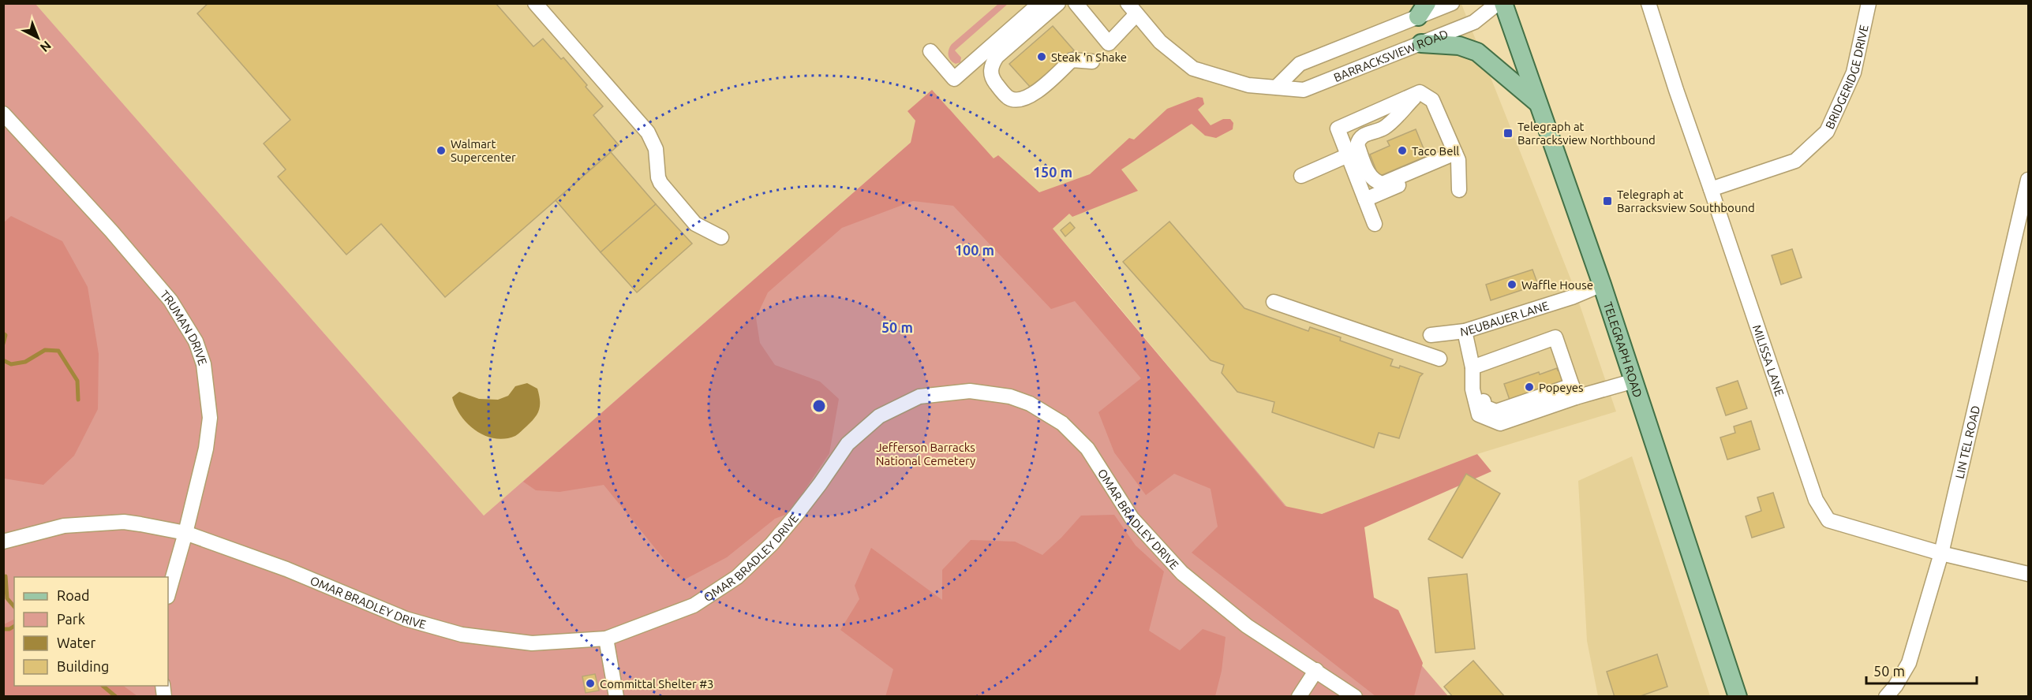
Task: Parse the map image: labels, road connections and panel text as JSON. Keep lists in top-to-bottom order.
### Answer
{
  "streets": {
    "main road": ["TELEGRAPH ROAD"],
    "street": [
      "BARRACKSVIEW ROAD",
      "BRIDGERIDGE DRIVE",
      "NEUBAUER LANE",
      "TRUMAN DRIVE",
      "MILISSA LANE",
      "LIN TEL ROAD",
      "OMAR BRADLEY DRIVE"
    ]
  },
  "crossings": [
    ["BRIDGERIDGE DRIVE", "MILISSA LANE"],
    ["NEUBAUER LANE", "TELEGRAPH ROAD"],
    ["TRUMAN DRIVE", "OMAR BRADLEY DRIVE"],
    ["MILISSA LANE", "LIN TEL ROAD"]
  ],
  "parks": ["Jefferson Barracks National Cemetery"],
  "places": {
    "other": [
      "Steak 'n Shake",
      "Walmart Supercenter",
      "Taco Bell",
      "Waffle House",
      "Popeyes",
      "Committal Shelter #3"
    ],
    "transit": ["Telegraph at Barracksview Northbound", "Telegraph at Barracksview Southbound"]
  },
  "legend": [
    "Road",
    "Park",
    "Water",
    "Building"
  ],
  "scale_bar": "50 m",
  "north": "bottom right",
  "rings": ["150 m", "100 m", "50 m"]
}
